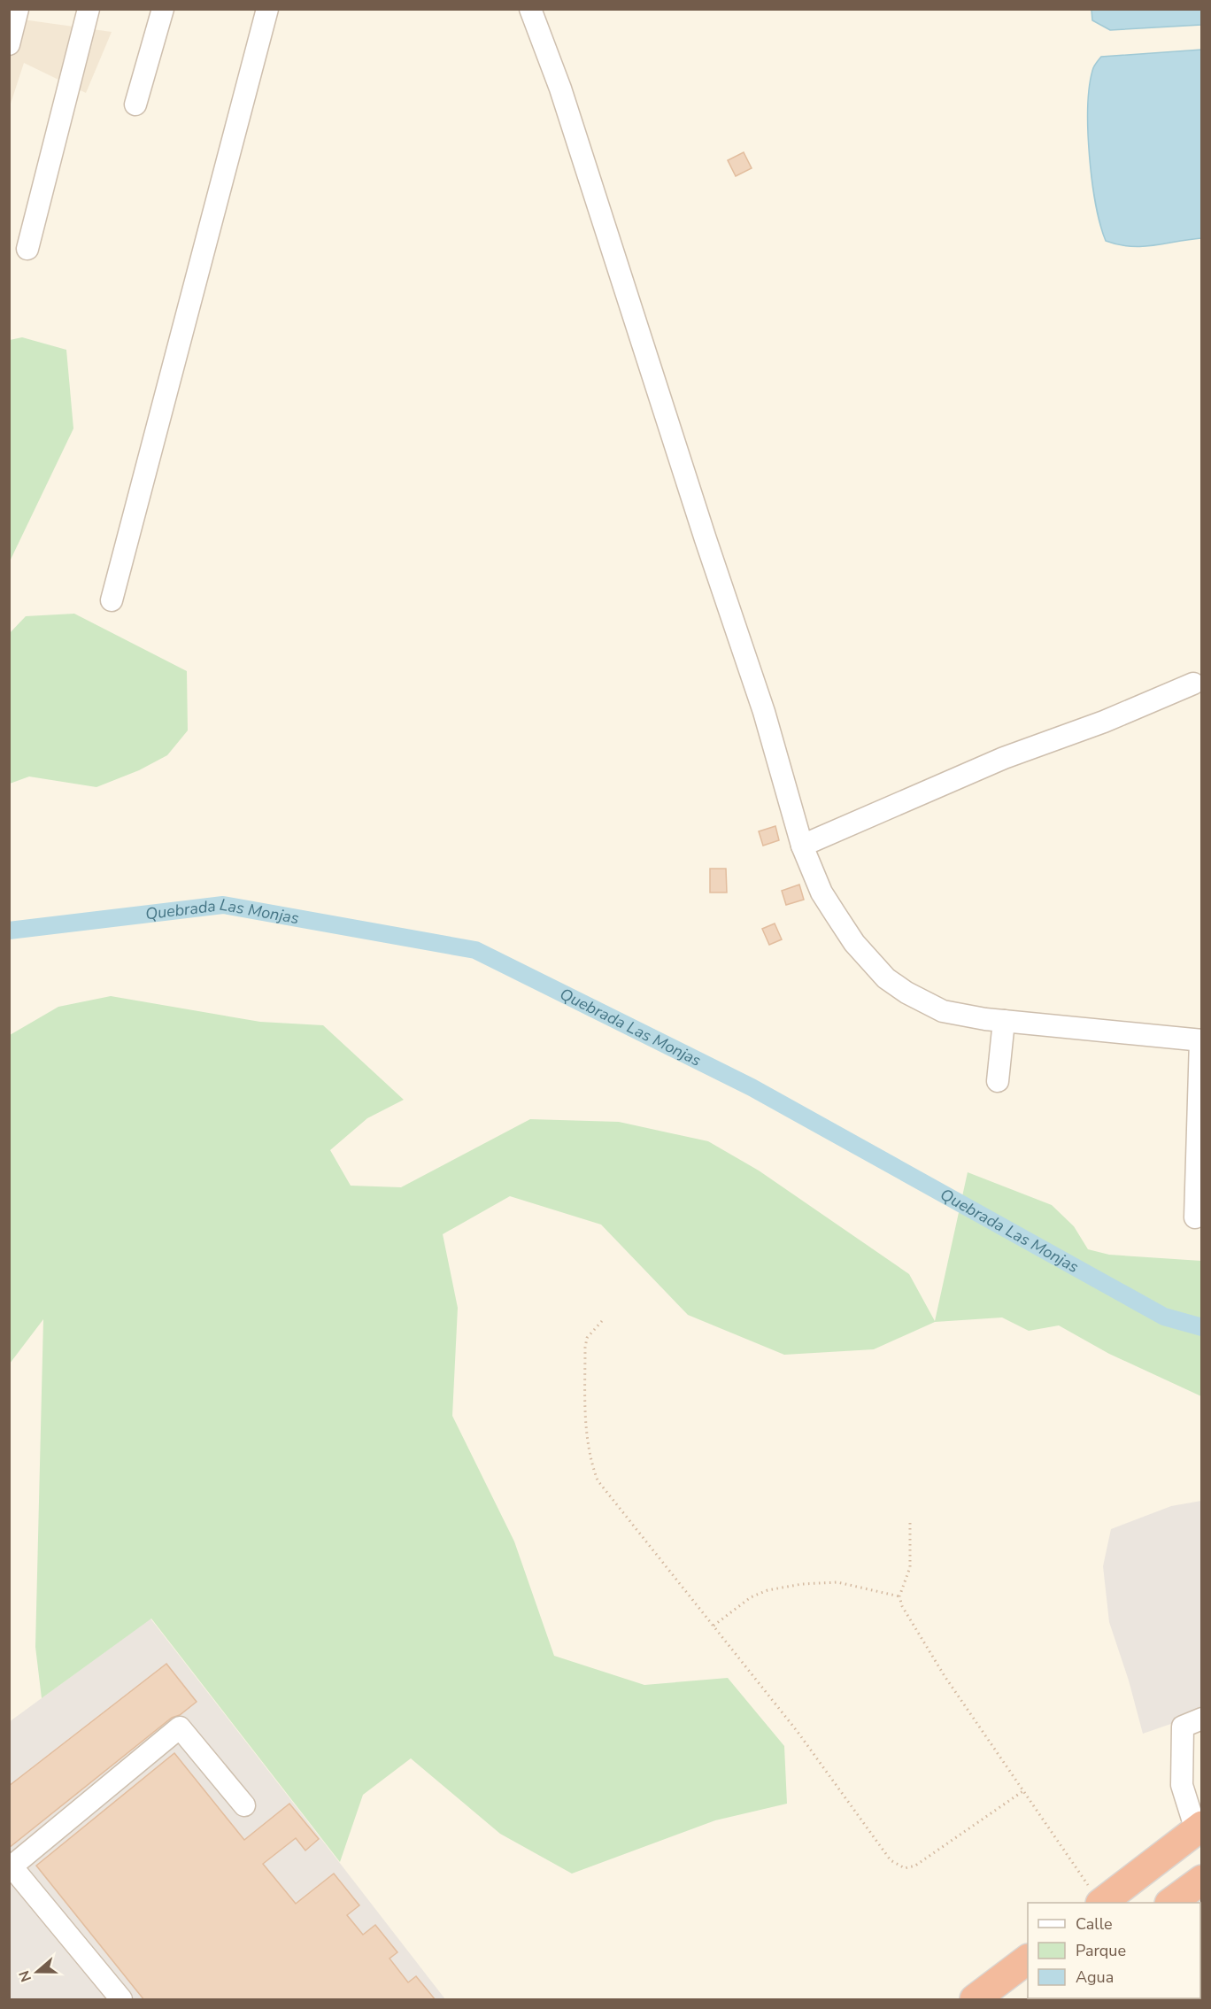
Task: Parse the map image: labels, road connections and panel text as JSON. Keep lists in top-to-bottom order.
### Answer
{
  "water": ["Quebrada Las Monjas"],
  "legend": ["Calle", "Parque", "Agua"],
  "north": "left"
}
